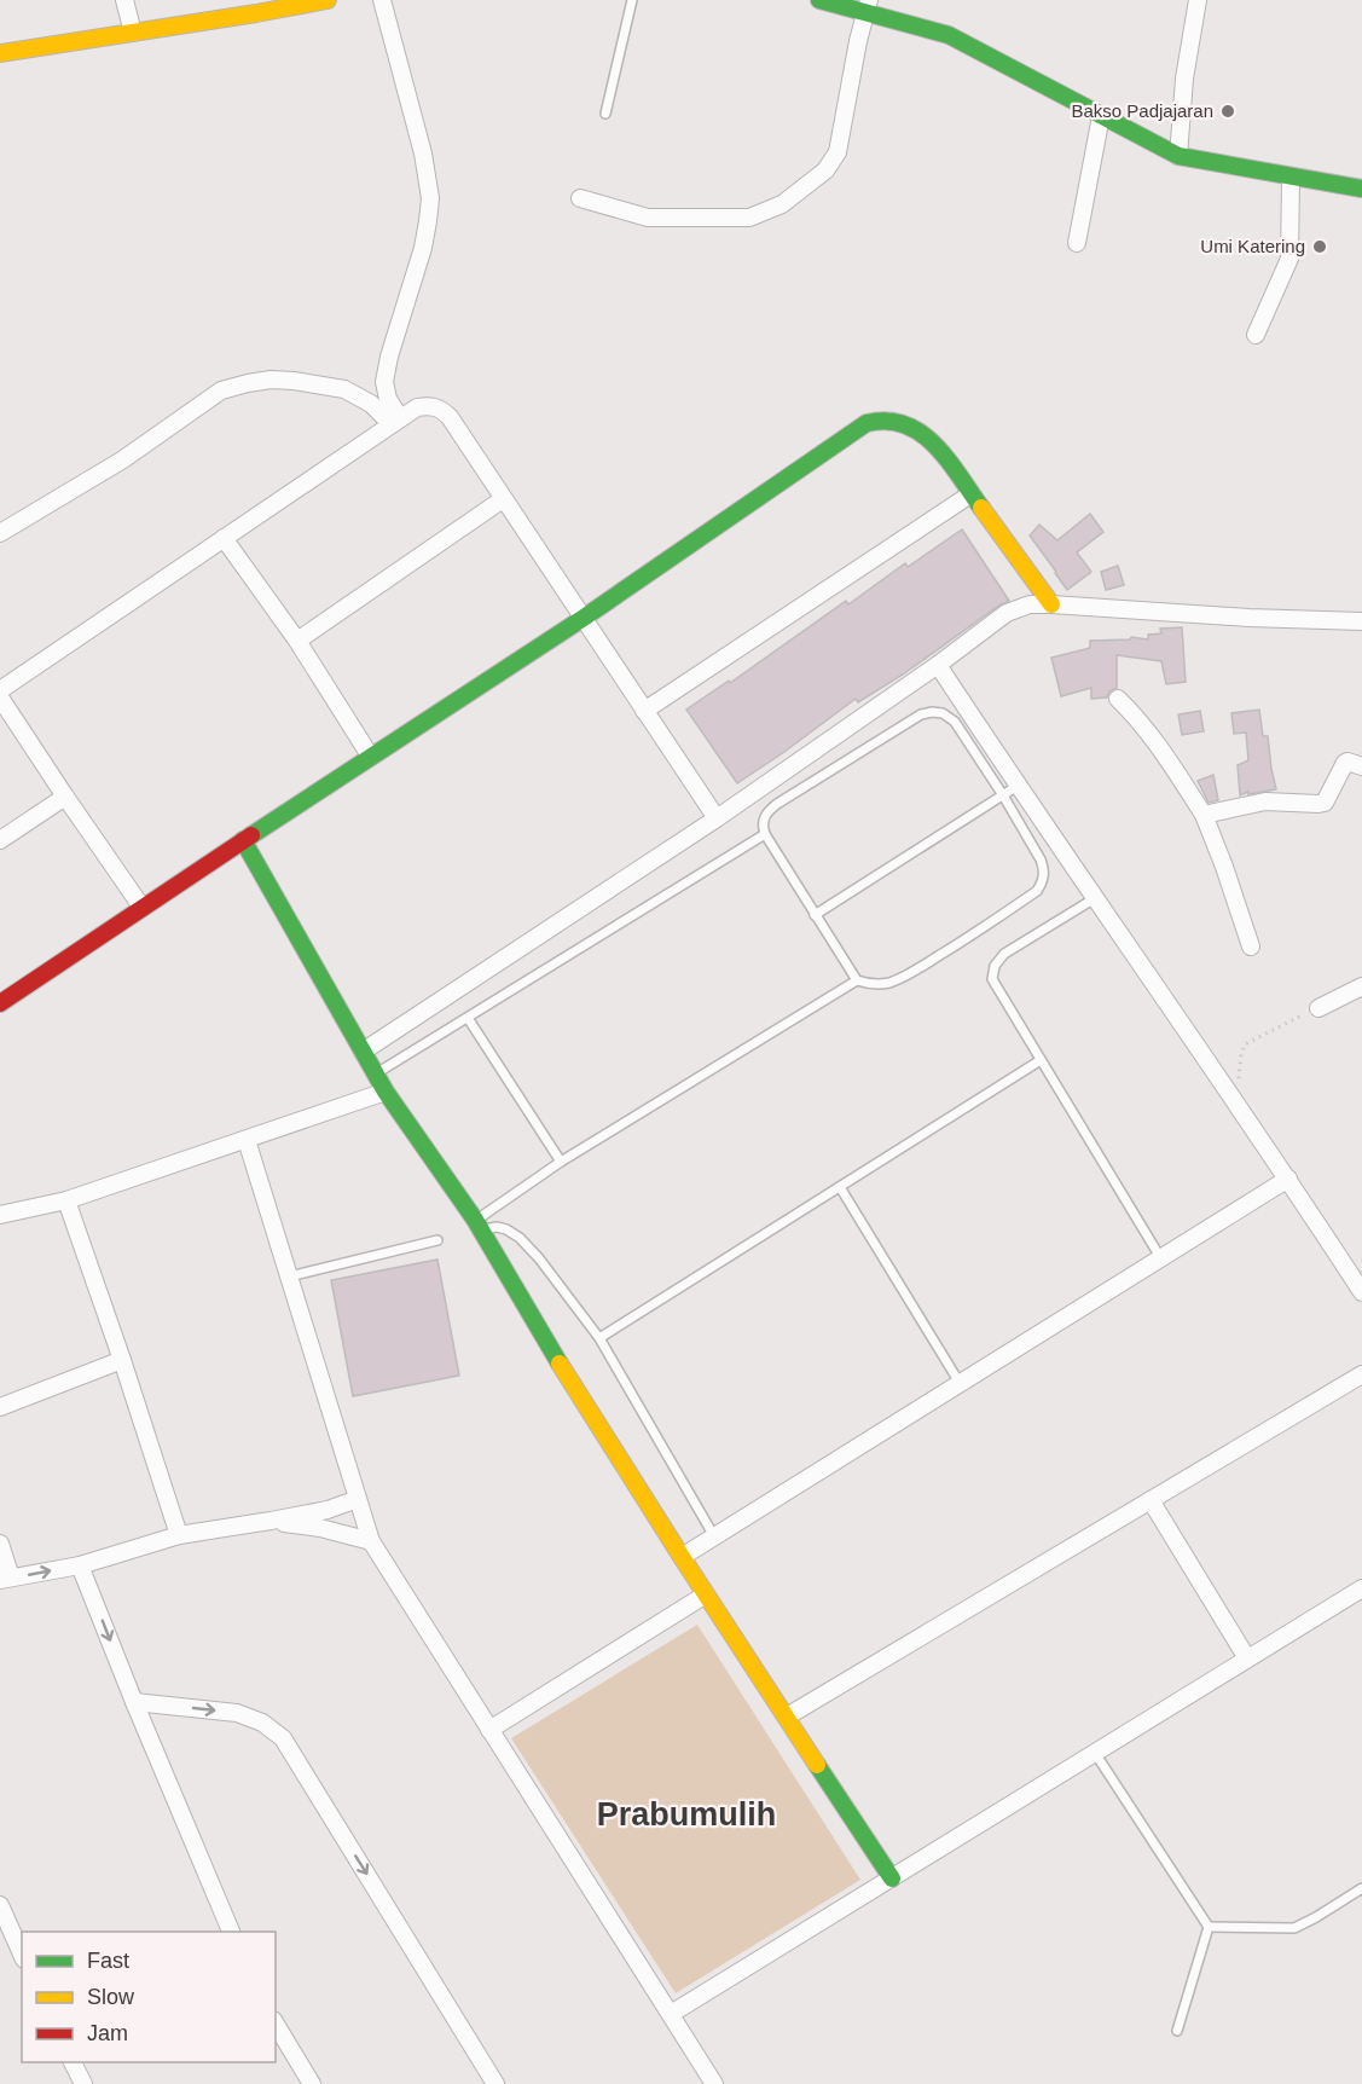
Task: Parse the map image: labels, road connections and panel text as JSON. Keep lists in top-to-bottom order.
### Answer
{
  "districts": ["Prabumulih"],
  "places": ["Bakso Padjajaran", "Umi Katering"],
  "legend": ["Fast", "Slow", "Jam"]
}
